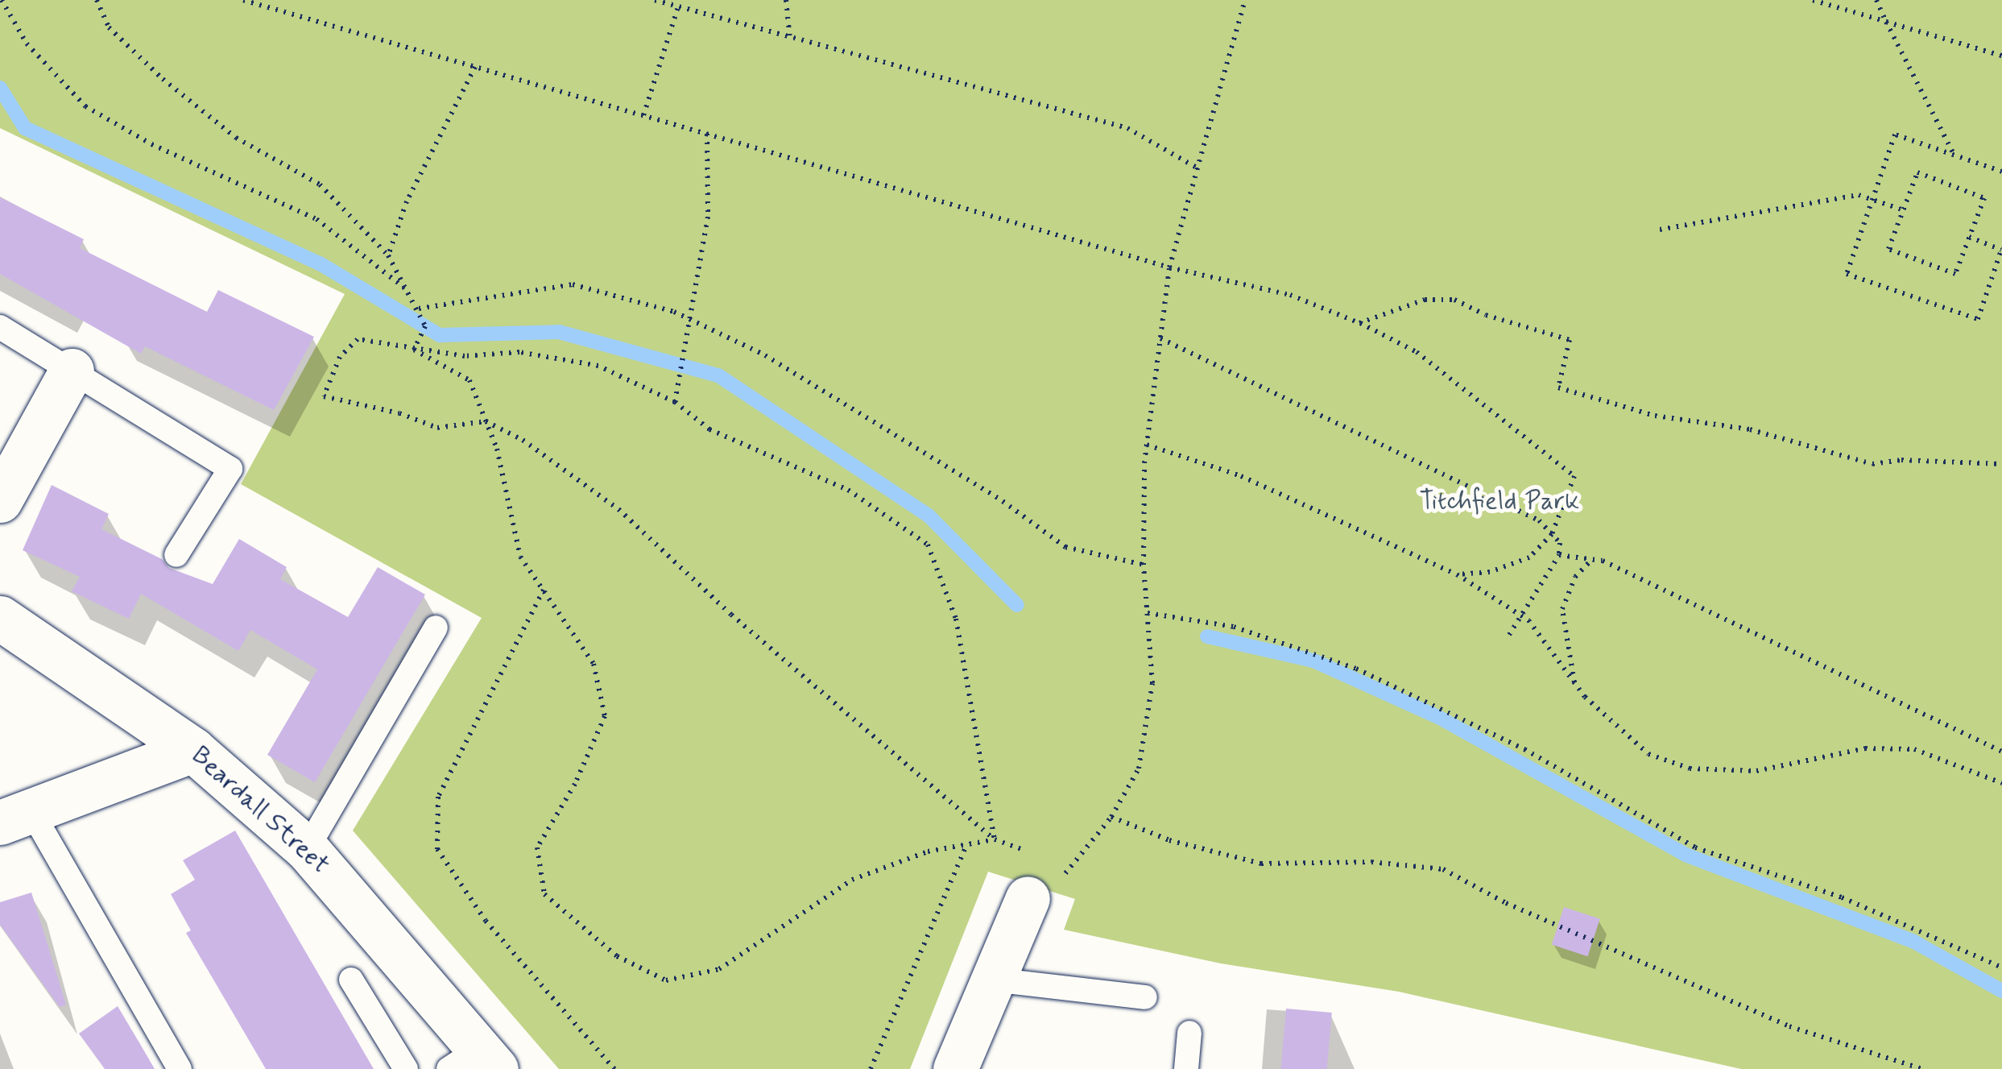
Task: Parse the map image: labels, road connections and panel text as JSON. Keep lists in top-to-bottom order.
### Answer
{
  "streets": {
    "street": ["Beardall Street"]
  },
  "parks": ["Titchfield Park"]
}
